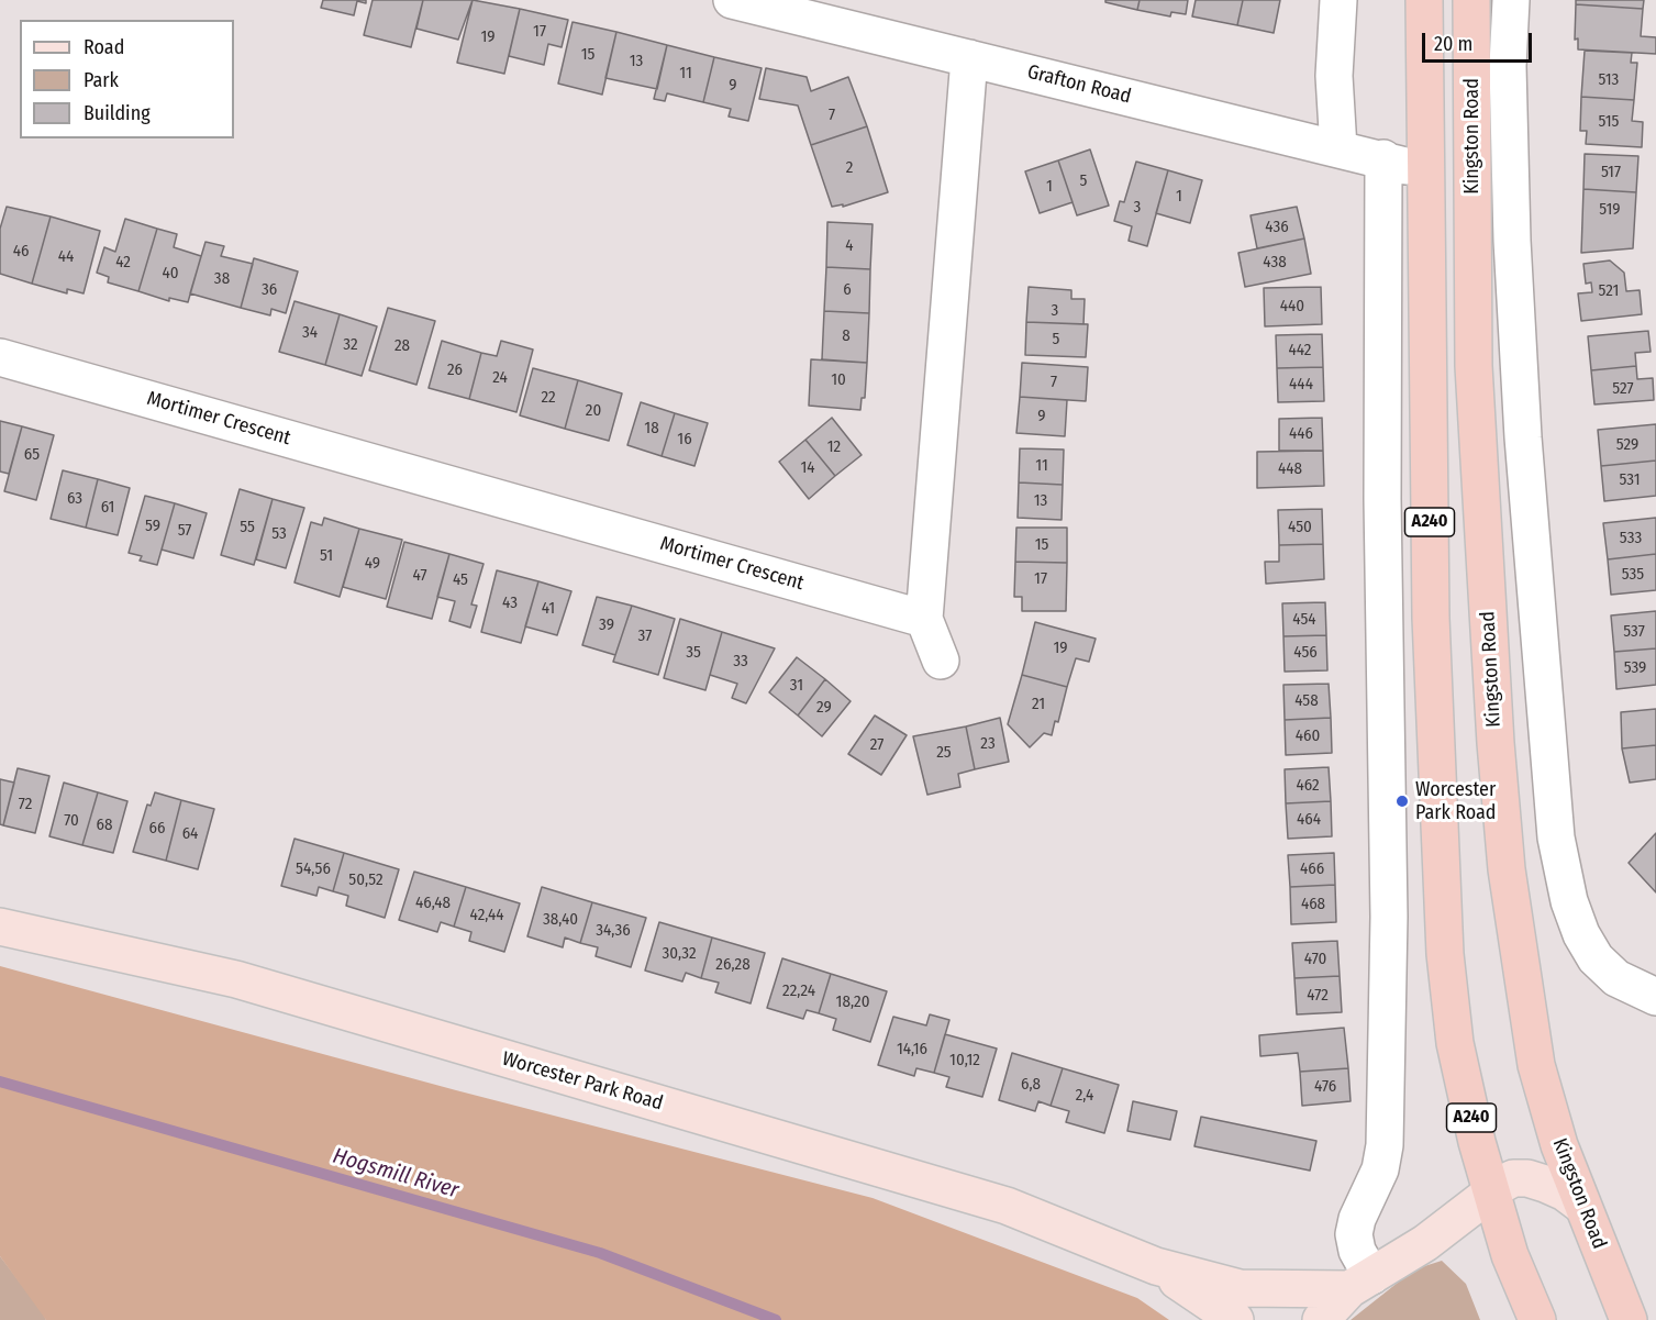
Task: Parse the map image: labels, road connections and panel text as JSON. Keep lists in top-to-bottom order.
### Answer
{
  "streets": {
    "highway": ["Kingston Road", "A240"],
    "main road": ["Worcester Park Road"],
    "street": ["Grafton Road", "Mortimer Crescent"]
  },
  "crossings": [
    ["Grafton Road", "A240"]
  ],
  "water": ["Hogsmill River"],
  "places": ["Worcester Park Road"],
  "house_numbers": [
    "17",
    "19",
    "15",
    "13",
    "11",
    "513",
    "9",
    "7",
    "515",
    "2",
    "517",
    "5",
    "1",
    "1",
    "3",
    "519",
    "436",
    "4",
    "46",
    "44",
    "42",
    "438",
    "40",
    "38",
    "36",
    "6",
    "521",
    "440",
    "3",
    "34",
    "8",
    "5",
    "32",
    "28",
    "442",
    "26",
    "24",
    "10",
    "7",
    "444",
    "527",
    "22",
    "20",
    "9",
    "18",
    "446",
    "16",
    "529",
    "12",
    "65",
    "11",
    "14",
    "448",
    "531",
    "63",
    "13",
    "61",
    "59",
    "55",
    "450",
    "57",
    "53",
    "533",
    "15",
    "51",
    "49",
    "535",
    "47",
    "17",
    "45",
    "43",
    "41",
    "454",
    "39",
    "537",
    "37",
    "19",
    "35",
    "456",
    "33",
    "539",
    "31",
    "458",
    "21",
    "29",
    "460",
    "23",
    "27",
    "25",
    "462",
    "72",
    "464",
    "70",
    "68",
    "66",
    "64",
    "54,56",
    "466",
    "50,52",
    "46,48",
    "468",
    "42,44",
    "38,40",
    "34,36",
    "30,32",
    "470",
    "26,28",
    "22,24",
    "472",
    "18,20",
    "14,16",
    "10,12",
    "6,8",
    "476",
    "2,4"
  ],
  "legend": ["Road", "Park", "Building"],
  "scale_bar": "20 m"
}
